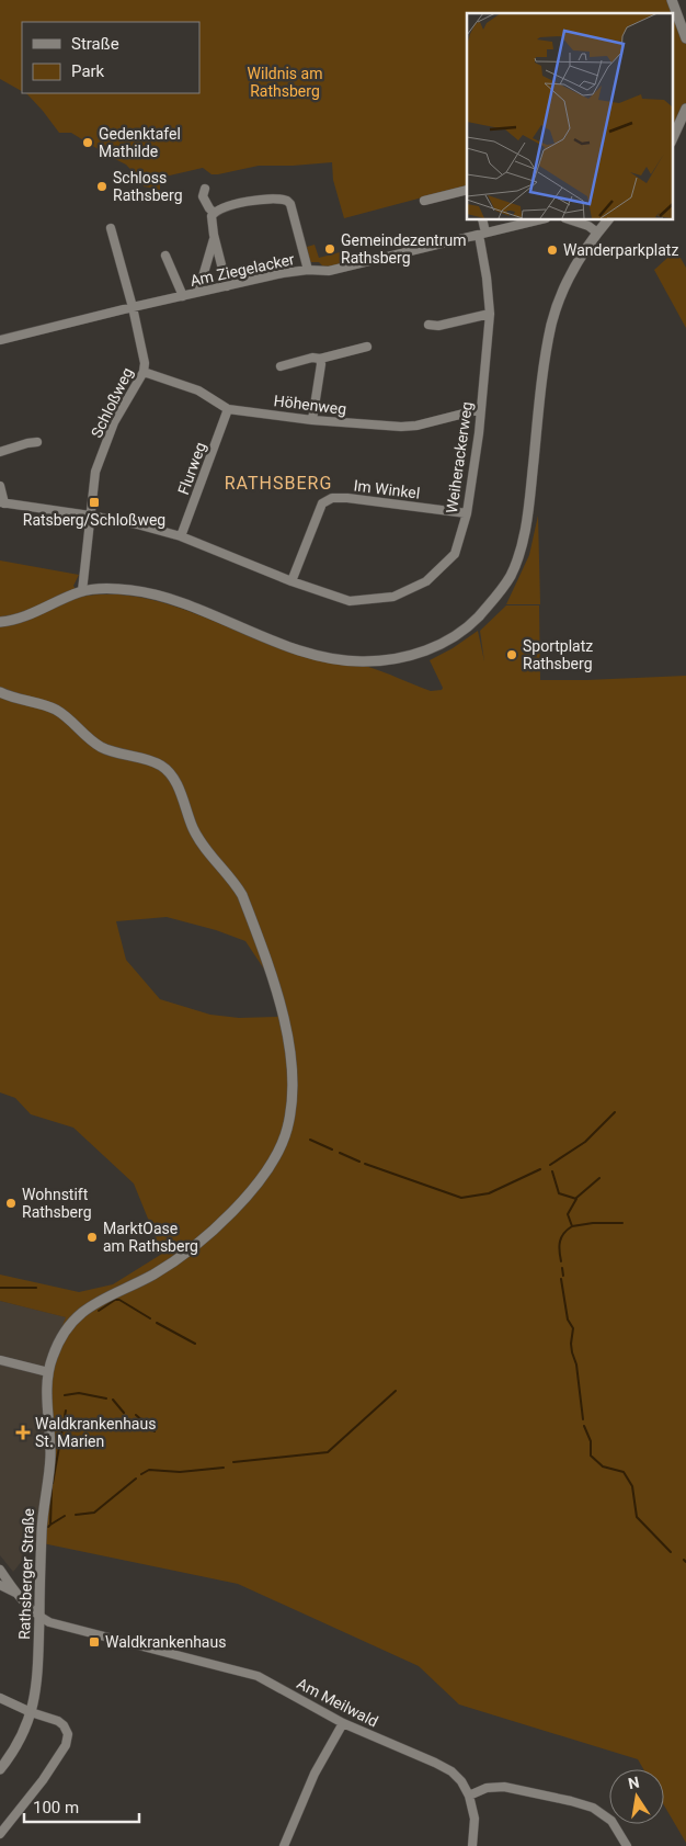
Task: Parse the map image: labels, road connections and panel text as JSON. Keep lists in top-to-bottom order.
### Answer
{
  "streets": {
    "street": [
      "Am Ziegelacker",
      "Schloßweg",
      "Höhenweg",
      "Weiherackerweg",
      "Flurweg",
      "Im Winkel",
      "Rathsberger Straße",
      "Am Meilwald"
    ]
  },
  "crossings": [
    ["Am Ziegelacker", "Schloßweg"],
    ["Am Ziegelacker", "Weiherackerweg"],
    ["Schloßweg", "Höhenweg"],
    ["Schloßweg", "Weiherackerweg"],
    ["Höhenweg", "Weiherackerweg"],
    ["Höhenweg", "Flurweg"],
    ["Weiherackerweg", "Flurweg"],
    ["Weiherackerweg", "Im Winkel"],
    ["Rathsberger Straße", "Am Meilwald"]
  ],
  "districts": ["RATHSBERG"],
  "parks": ["Wildnis am Rathsberg"],
  "places": {
    "other": [
      "Gedenktafel Mathilde",
      "Schloss Rathsberg",
      "Gemeindezentrum Rathsberg",
      "Wanderparkplatz",
      "Sportplatz Rathsberg",
      "Wohnstift Rathsberg",
      "MarktOase am Rathsberg"
    ],
    "transit": ["Ratsberg/Schloßweg", "Waldkrankenhaus"],
    "health": ["Waldkrankenhaus St. Marien"]
  },
  "legend": ["Straße", "Park"],
  "scale_bar": "100 m",
  "north": "top"
}
